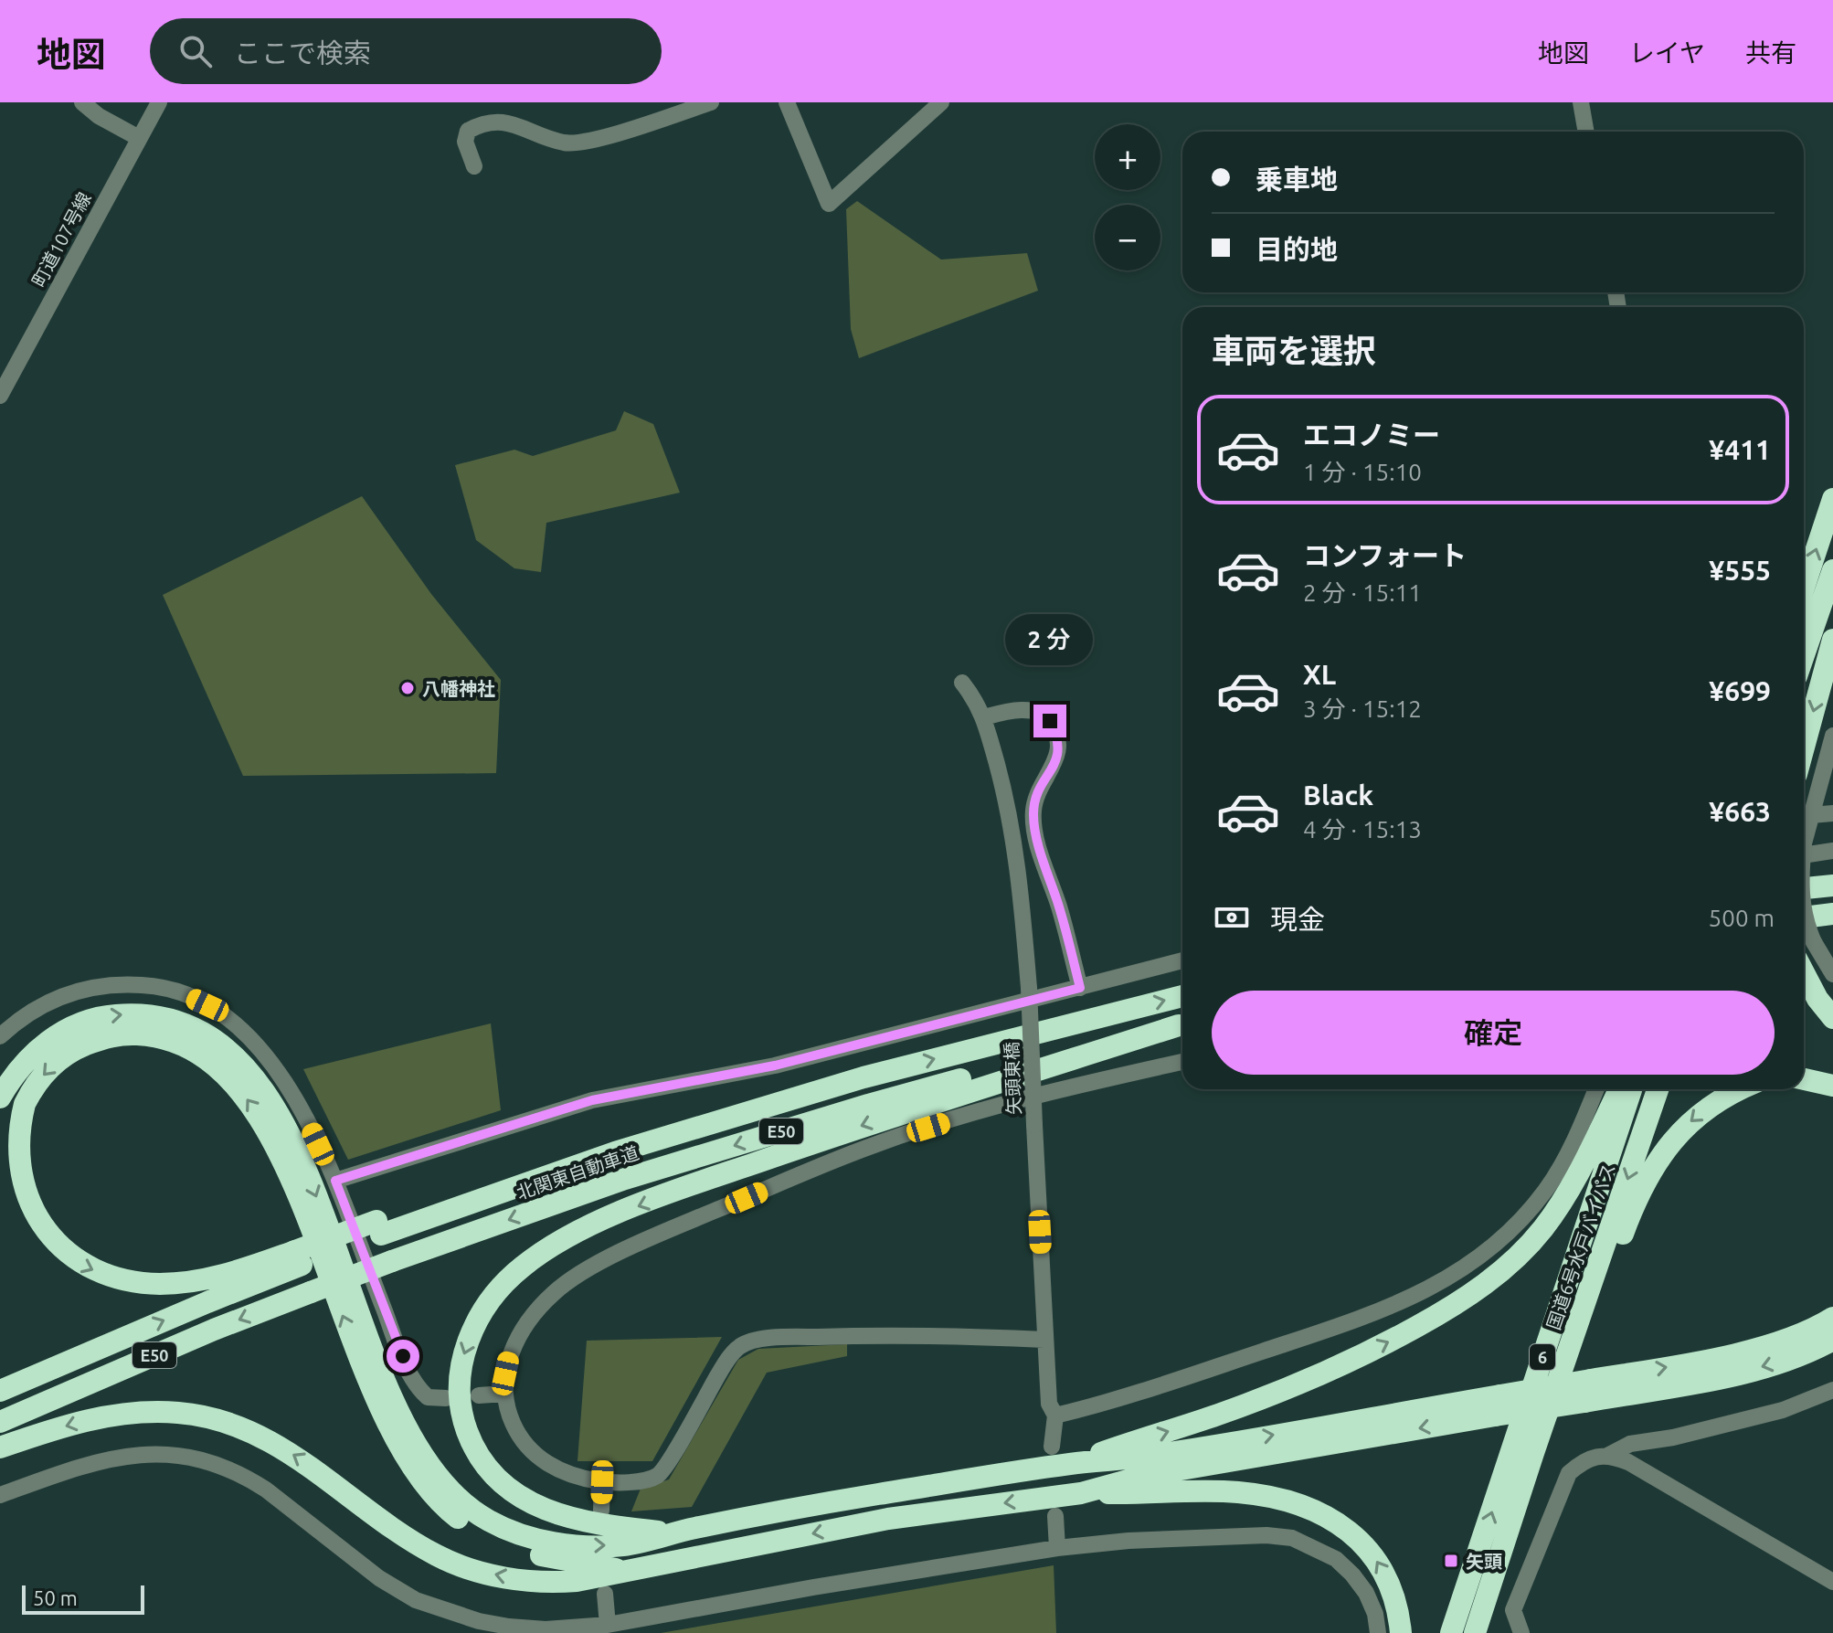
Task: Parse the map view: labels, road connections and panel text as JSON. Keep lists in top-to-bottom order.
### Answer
{
  "streets": {
    "highway": [
      "E50",
      "北関東自動車道",
      "国道6号水戸バイパス",
      "6"
    ],
    "street": ["町道107号線", "矢頭東橋"]
  },
  "places": {
    "other": ["八幡神社"],
    "transit": ["矢頭"]
  },
  "scale_bar": "50 m",
  "page": {
    "header": "地図",
    "search": "ここで検索",
    "nav": ["地図", "レイヤ", "共有"],
    "map_buttons": ["+", "−"],
    "banner": ["乗車地", "目的地"],
    "heading": "車両を選択",
    "list": [
      {
        "name": "エコノミー",
        "note": "1 分 · 15:10",
        "value": "¥411"
      },
      {
        "name": "コンフォート",
        "note": "2 分 · 15:11",
        "value": "¥555"
      },
      {
        "name": "XL",
        "note": "3 分 · 15:12",
        "value": "¥699"
      },
      {
        "name": "Black",
        "note": "4 分 · 15:13",
        "value": "¥663"
      }
    ],
    "bubble": "2 分",
    "pay": ["現金", "500 m"],
    "buttons": "確定",
    "scale": "50 m"
  }
}
